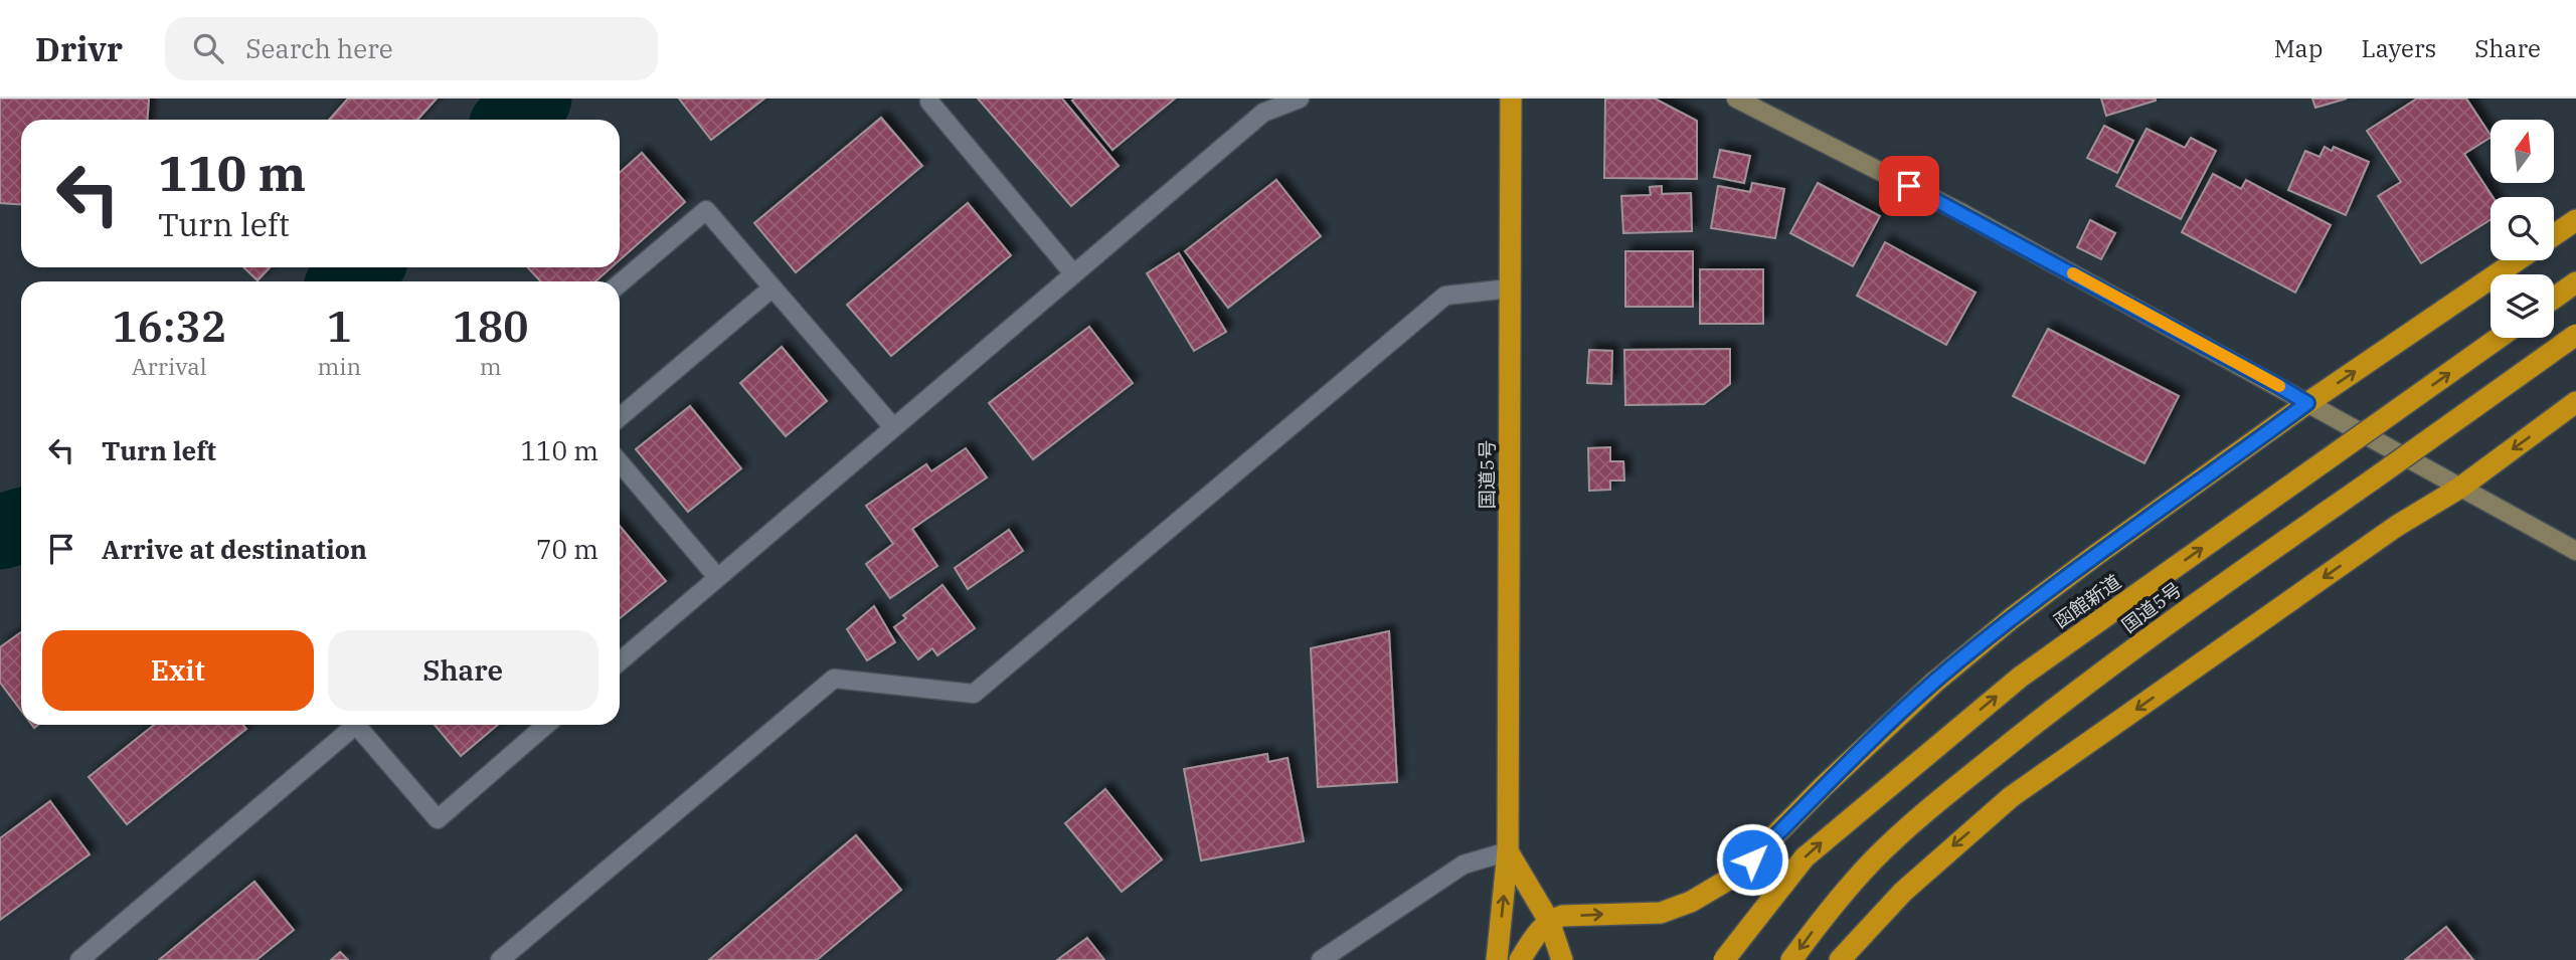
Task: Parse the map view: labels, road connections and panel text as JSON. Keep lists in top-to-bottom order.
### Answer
{
  "streets": {
    "highway": ["国道5号", "函館新道"]
  },
  "north": "top",
  "page": {
    "header": "Drivr",
    "search": "Search here",
    "nav": ["Map", "Layers", "Share"],
    "turn": ["110 m", "Turn left"],
    "eta": [
      "16:32",
      "Arrival",
      "1",
      "min",
      "180",
      "m"
    ],
    "list": [
      {
        "name": "Turn left",
        "value": "110 m"
      },
      {
        "name": "Arrive at destination",
        "value": "70 m"
      }
    ],
    "buttons": ["Exit", "Share"]
  }
}
